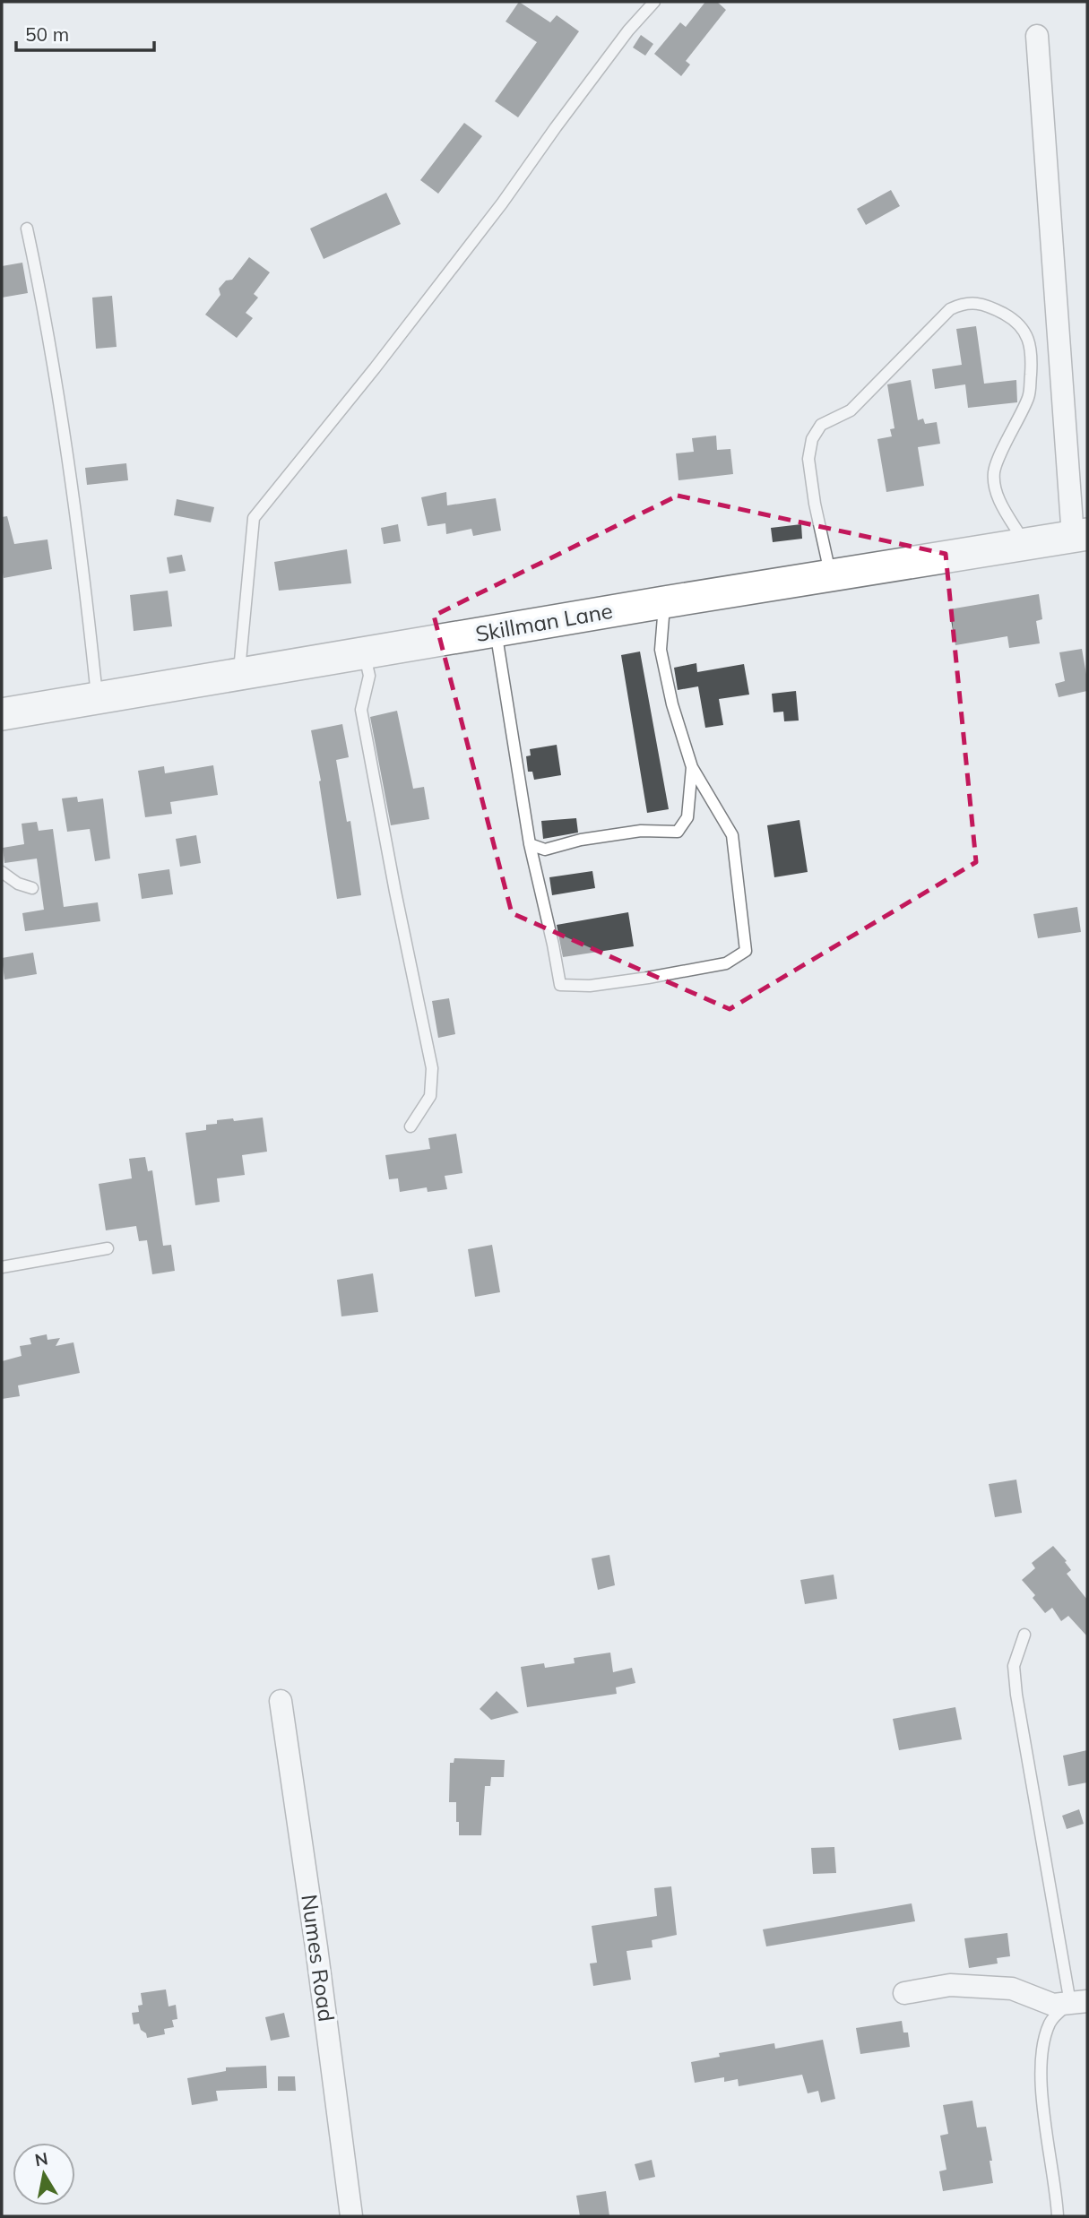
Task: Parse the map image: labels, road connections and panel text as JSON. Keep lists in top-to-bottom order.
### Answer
{
  "streets": {
    "street": ["Skillman Lane", "Numes Road"]
  },
  "scale_bar": "50 m",
  "north": "top"
}
